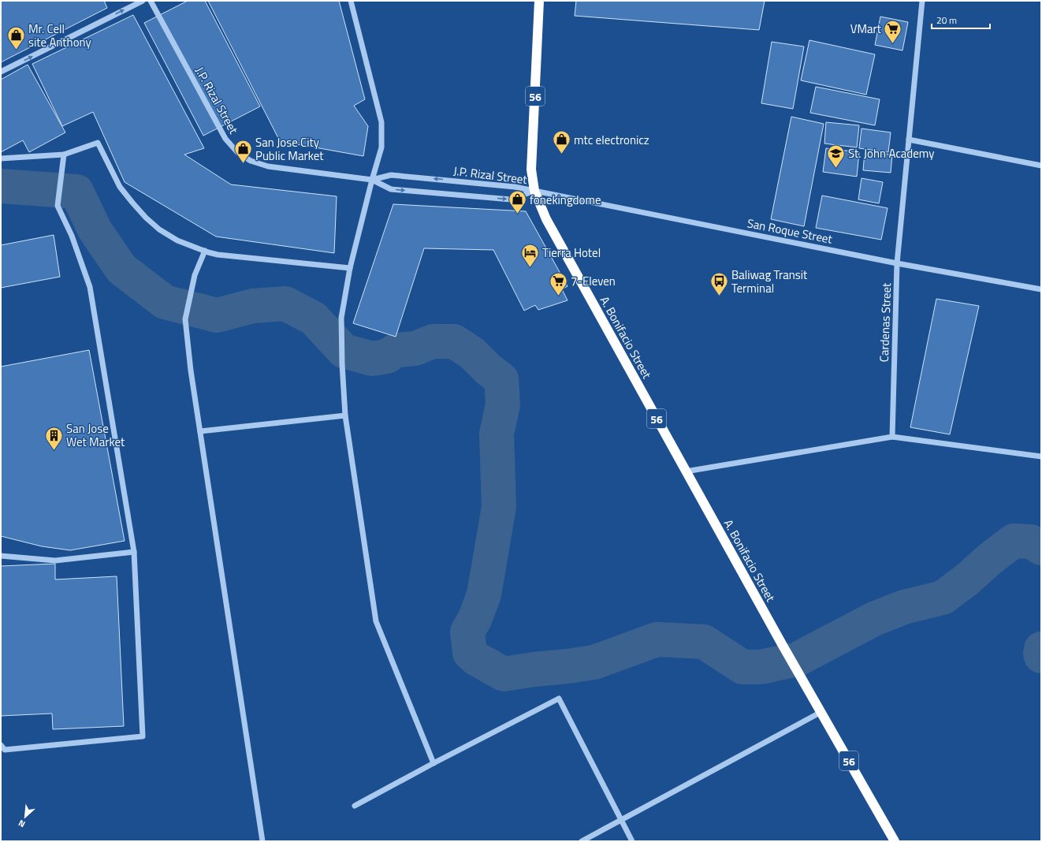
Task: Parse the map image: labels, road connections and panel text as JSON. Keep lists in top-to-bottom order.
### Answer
{
  "streets": {
    "highway": ["56", "A. Bonifacio Street"],
    "street": ["J.P. Rizal Street", "San Roque Street", "Cardenas Street"]
  },
  "crossings": [
    ["56", "A. Bonifacio Street"],
    ["J.P. Rizal Street", "San Roque Street"],
    ["J.P. Rizal Street", "A. Bonifacio Street"],
    ["San Roque Street", "Cardenas Street"],
    ["San Roque Street", "A. Bonifacio Street"]
  ],
  "places": {
    "supermarket": ["VMart", "7-Eleven"],
    "shop": [
      "Mr. Cell site Anthony",
      "mtc electronicz",
      "San Jose City Public Market",
      "fonekingdome"
    ],
    "school or university": ["St. John Academy"],
    "hotel": ["Tierra Hotel"],
    "bus stop": ["Baliwag Transit Terminal"],
    "building": ["San Jose Wet Market"]
  },
  "scale_bar": "20 m",
  "north": "bottom left"
}
